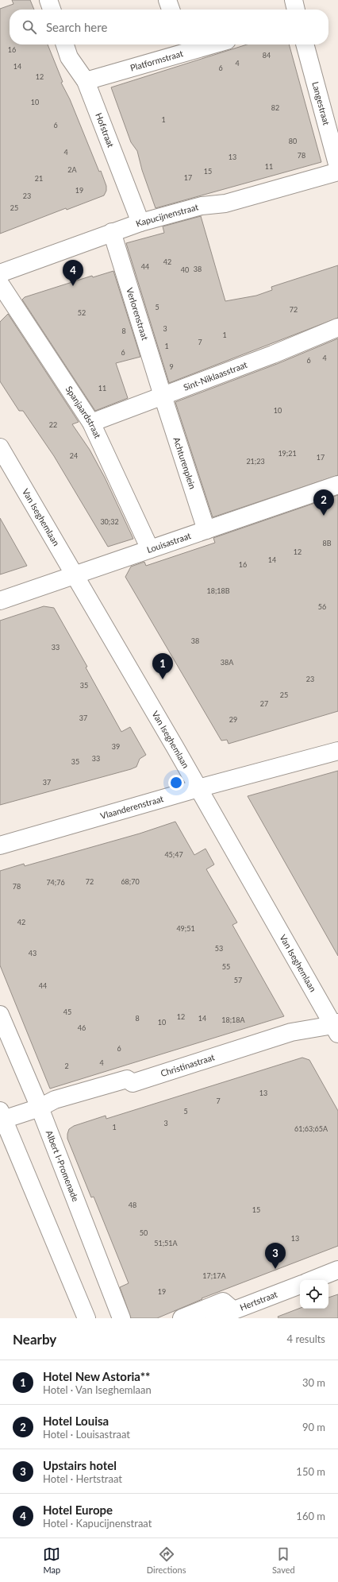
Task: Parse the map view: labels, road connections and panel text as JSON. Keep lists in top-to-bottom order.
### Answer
{
  "streets": {
    "street": [
      "Platformstraat",
      "Langestraat",
      "Hofstraat",
      "Kapucijnenstraat",
      "Verlorenstraat",
      "Sint-Niklaasstraat",
      "Spanjaardstraat",
      "Achturenplein",
      "Van Iseghemlaan",
      "Louisastraat",
      "Vlaanderenstraat",
      "Christinastraat",
      "Albert I-Promenade",
      "Hertstraat"
    ]
  },
  "crossings": [
    ["Platformstraat", "Hofstraat"],
    ["Hofstraat", "Kapucijnenstraat"],
    ["Kapucijnenstraat", "Verlorenstraat"],
    ["Verlorenstraat", "Sint-Niklaasstraat"],
    ["Verlorenstraat", "Achturenplein"],
    ["Sint-Niklaasstraat", "Spanjaardstraat"],
    ["Sint-Niklaasstraat", "Achturenplein"],
    ["Spanjaardstraat", "Louisastraat"],
    ["Achturenplein", "Louisastraat"],
    ["Van Iseghemlaan", "Louisastraat"],
    ["Van Iseghemlaan", "Vlaanderenstraat"],
    ["Van Iseghemlaan", "Christinastraat"],
    ["Christinastraat", "Albert I-Promenade"]
  ],
  "house_numbers": [
    "16",
    "84",
    "4",
    "14",
    "6",
    "12",
    "10",
    "82",
    "1",
    "6",
    "80",
    "4",
    "78",
    "13",
    "11",
    "2A",
    "15",
    "17",
    "21",
    "19",
    "23",
    "25",
    "42",
    "44",
    "38",
    "40",
    "5",
    "72",
    "52",
    "3",
    "8",
    "1",
    "7",
    "1",
    "6",
    "4",
    "6",
    "9",
    "11",
    "10",
    "22",
    "19;21",
    "24",
    "17",
    "21;23",
    "30;32",
    "8B",
    "12",
    "14",
    "16",
    "18;18B",
    "56",
    "38",
    "33",
    "38A",
    "23",
    "35",
    "25",
    "27",
    "37",
    "29",
    "39",
    "33",
    "35",
    "37",
    "45;47",
    "72",
    "68;70",
    "74;76",
    "78",
    "42",
    "49;51",
    "53",
    "43",
    "55",
    "57",
    "44",
    "45",
    "12",
    "8",
    "14",
    "18;18A",
    "10",
    "46",
    "6",
    "4",
    "2",
    "13",
    "7",
    "5",
    "3",
    "1",
    "61;63;65A",
    "48",
    "15",
    "50",
    "13",
    "51;51A",
    "17;17A",
    "19"
  ],
  "page": {
    "search": "Search here",
    "pins": [
      "4",
      "2",
      "1",
      "3"
    ],
    "heading": ["Nearby", "4 results"],
    "list": [
      {
        "mark": "1",
        "name": "Hotel New Astoria**",
        "note": "Hotel · Van Iseghemlaan",
        "value": "30 m"
      },
      {
        "mark": "2",
        "name": "Hotel Louisa",
        "note": "Hotel · Louisastraat",
        "value": "90 m"
      },
      {
        "mark": "3",
        "name": "Upstairs hotel",
        "note": "Hotel · Hertstraat",
        "value": "150 m"
      },
      {
        "mark": "4",
        "name": "Hotel Europe",
        "note": "Hotel · Kapucijnenstraat",
        "value": "160 m"
      }
    ],
    "nav": ["Map", "Directions", "Saved"]
  }
}
